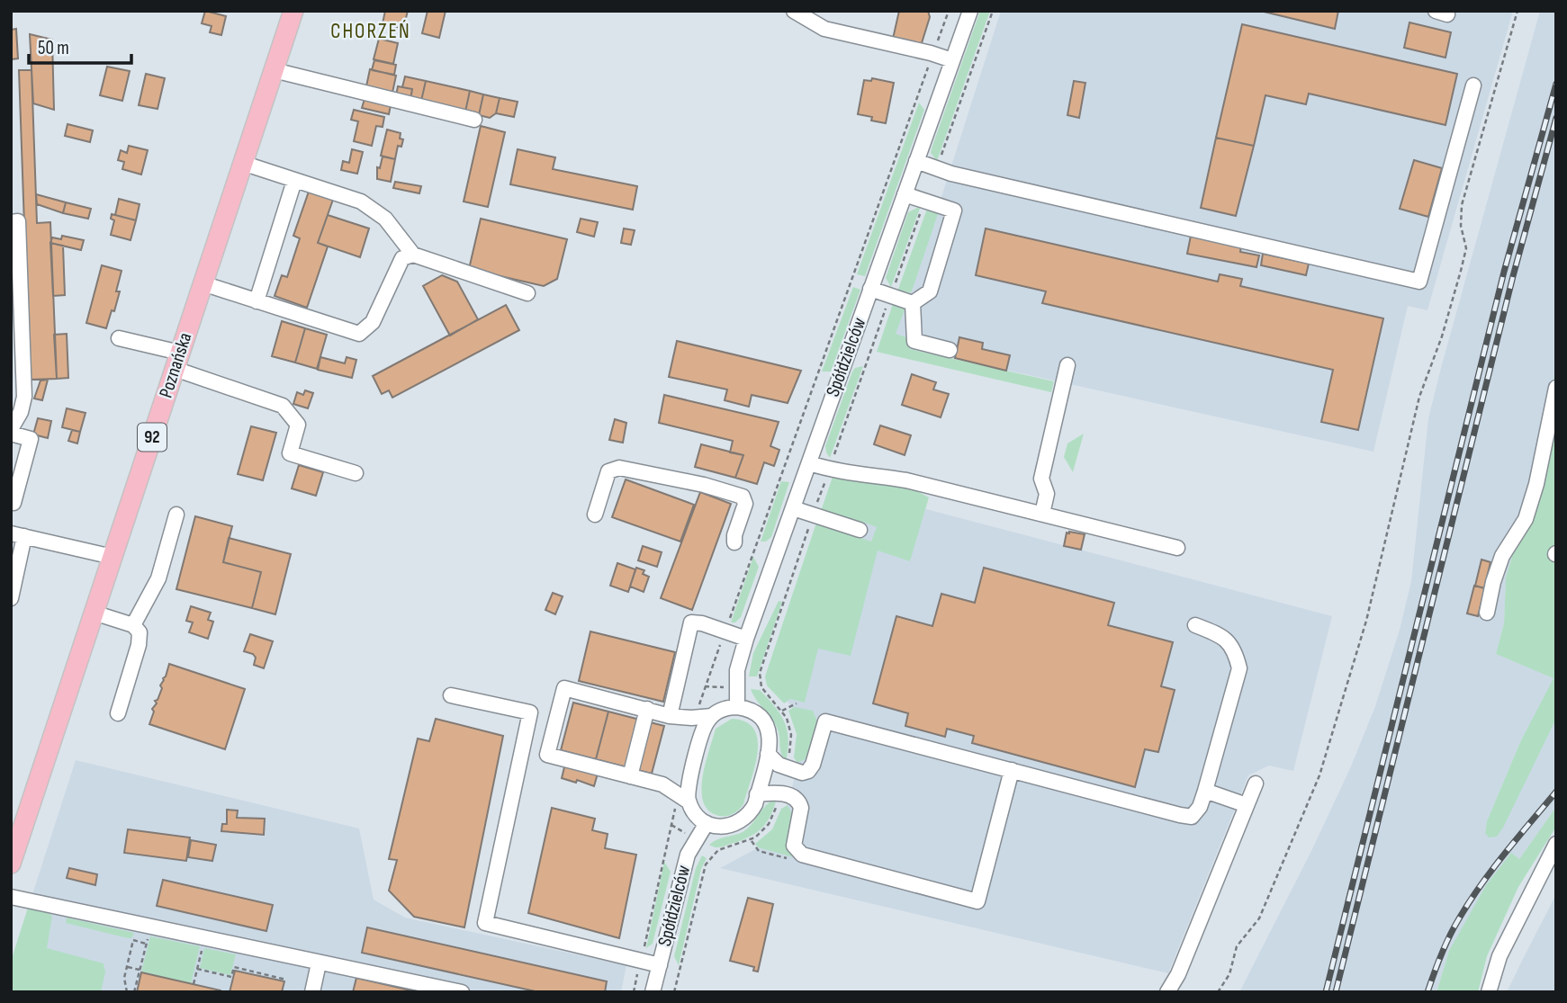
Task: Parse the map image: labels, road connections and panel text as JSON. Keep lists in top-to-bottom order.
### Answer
{
  "streets": {
    "main road": ["Poznańska", "92"],
    "street": ["Spółdzielców"]
  },
  "districts": ["CHORZEŃ"],
  "scale_bar": "50 m"
}
